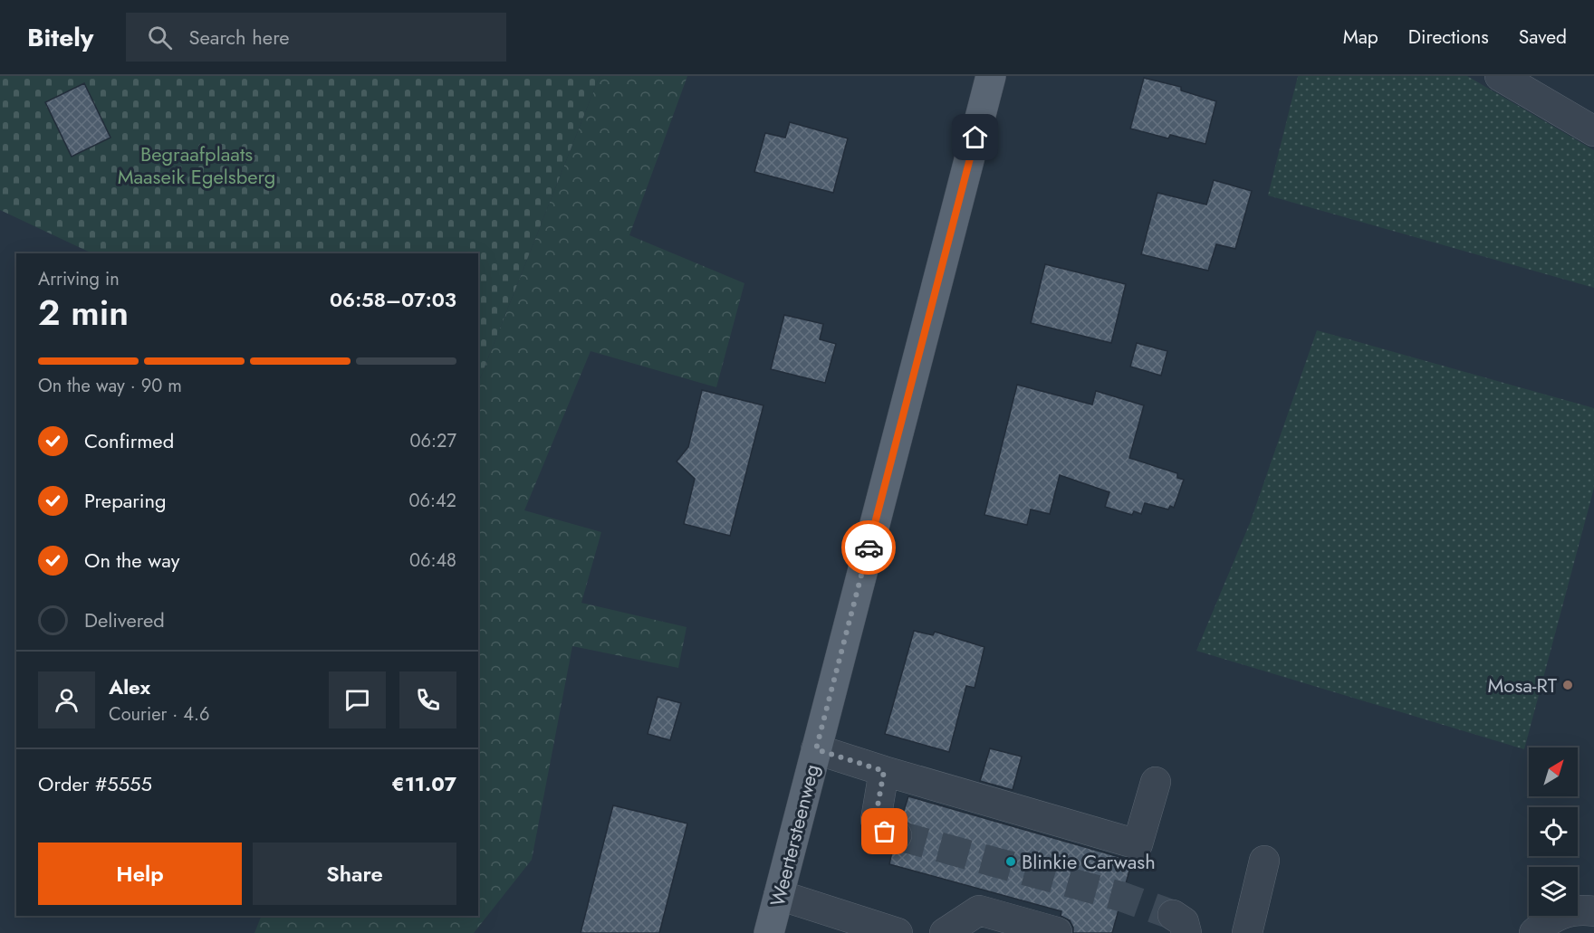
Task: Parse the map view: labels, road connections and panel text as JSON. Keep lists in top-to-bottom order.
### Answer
{
  "streets": {
    "main road": ["Weertersteenweg"]
  },
  "parks": ["Begraafplaats Maaseik Egelsberg"],
  "places": ["Mosa-RT", "Blinkie Carwash"],
  "north": "top right",
  "page": {
    "header": "Bitely",
    "search": "Search here",
    "nav": ["Map", "Directions", "Saved"],
    "heading": ["2 min", "Arriving in", "06:58–07:03"],
    "panel": [
      "Alex",
      "Courier · 4.6",
      "Order #5555",
      "€11.07"
    ],
    "bar": "On the way · 90 m",
    "list": [
      ["Confirmed", "06:27"],
      ["Preparing", "06:42"],
      ["On the way", "06:48"],
      "Delivered"
    ],
    "buttons": ["Help", "Share"]
  }
}
